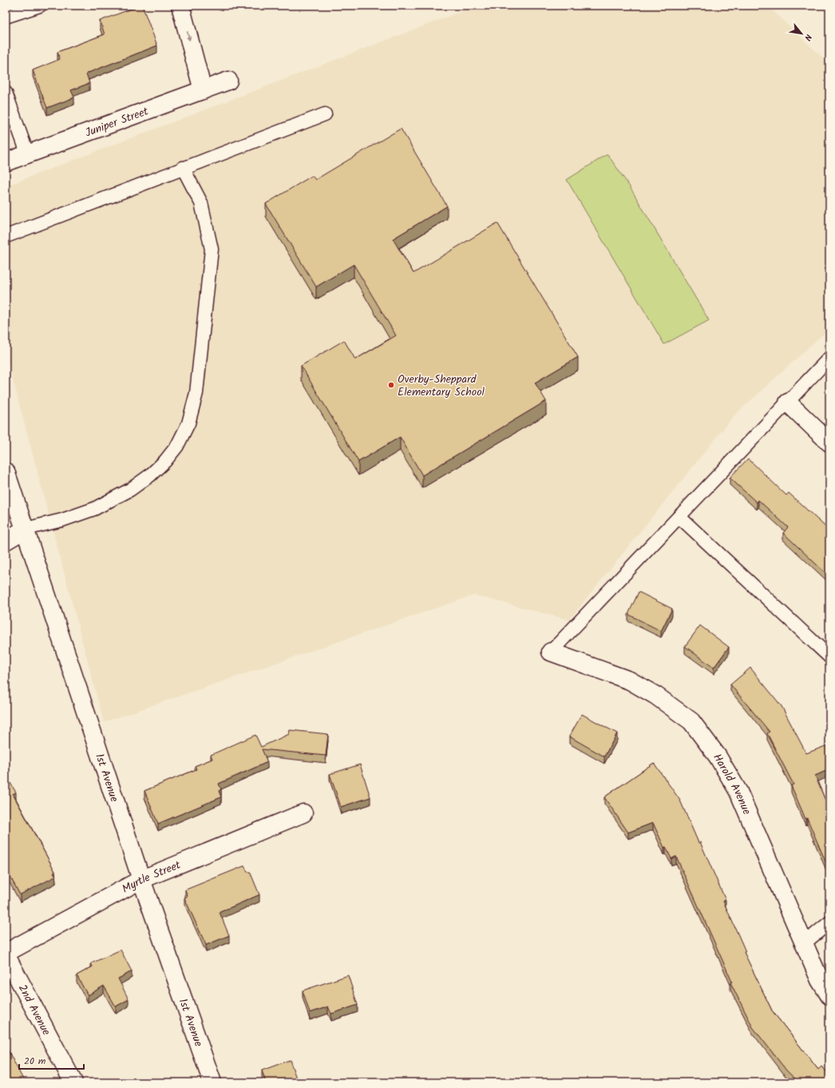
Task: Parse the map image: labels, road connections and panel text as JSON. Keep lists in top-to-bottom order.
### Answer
{
  "streets": {
    "street": [
      "Juniper Street",
      "1st Avenue",
      "Harold Avenue",
      "Myrtle Street",
      "2nd Avenue"
    ]
  },
  "crossings": [
    ["1st Avenue", "Myrtle Street"],
    ["Myrtle Street", "2nd Avenue"]
  ],
  "places": ["Overby-Sheppard Elementary School"],
  "scale_bar": "20 m",
  "north": "bottom right"
}
